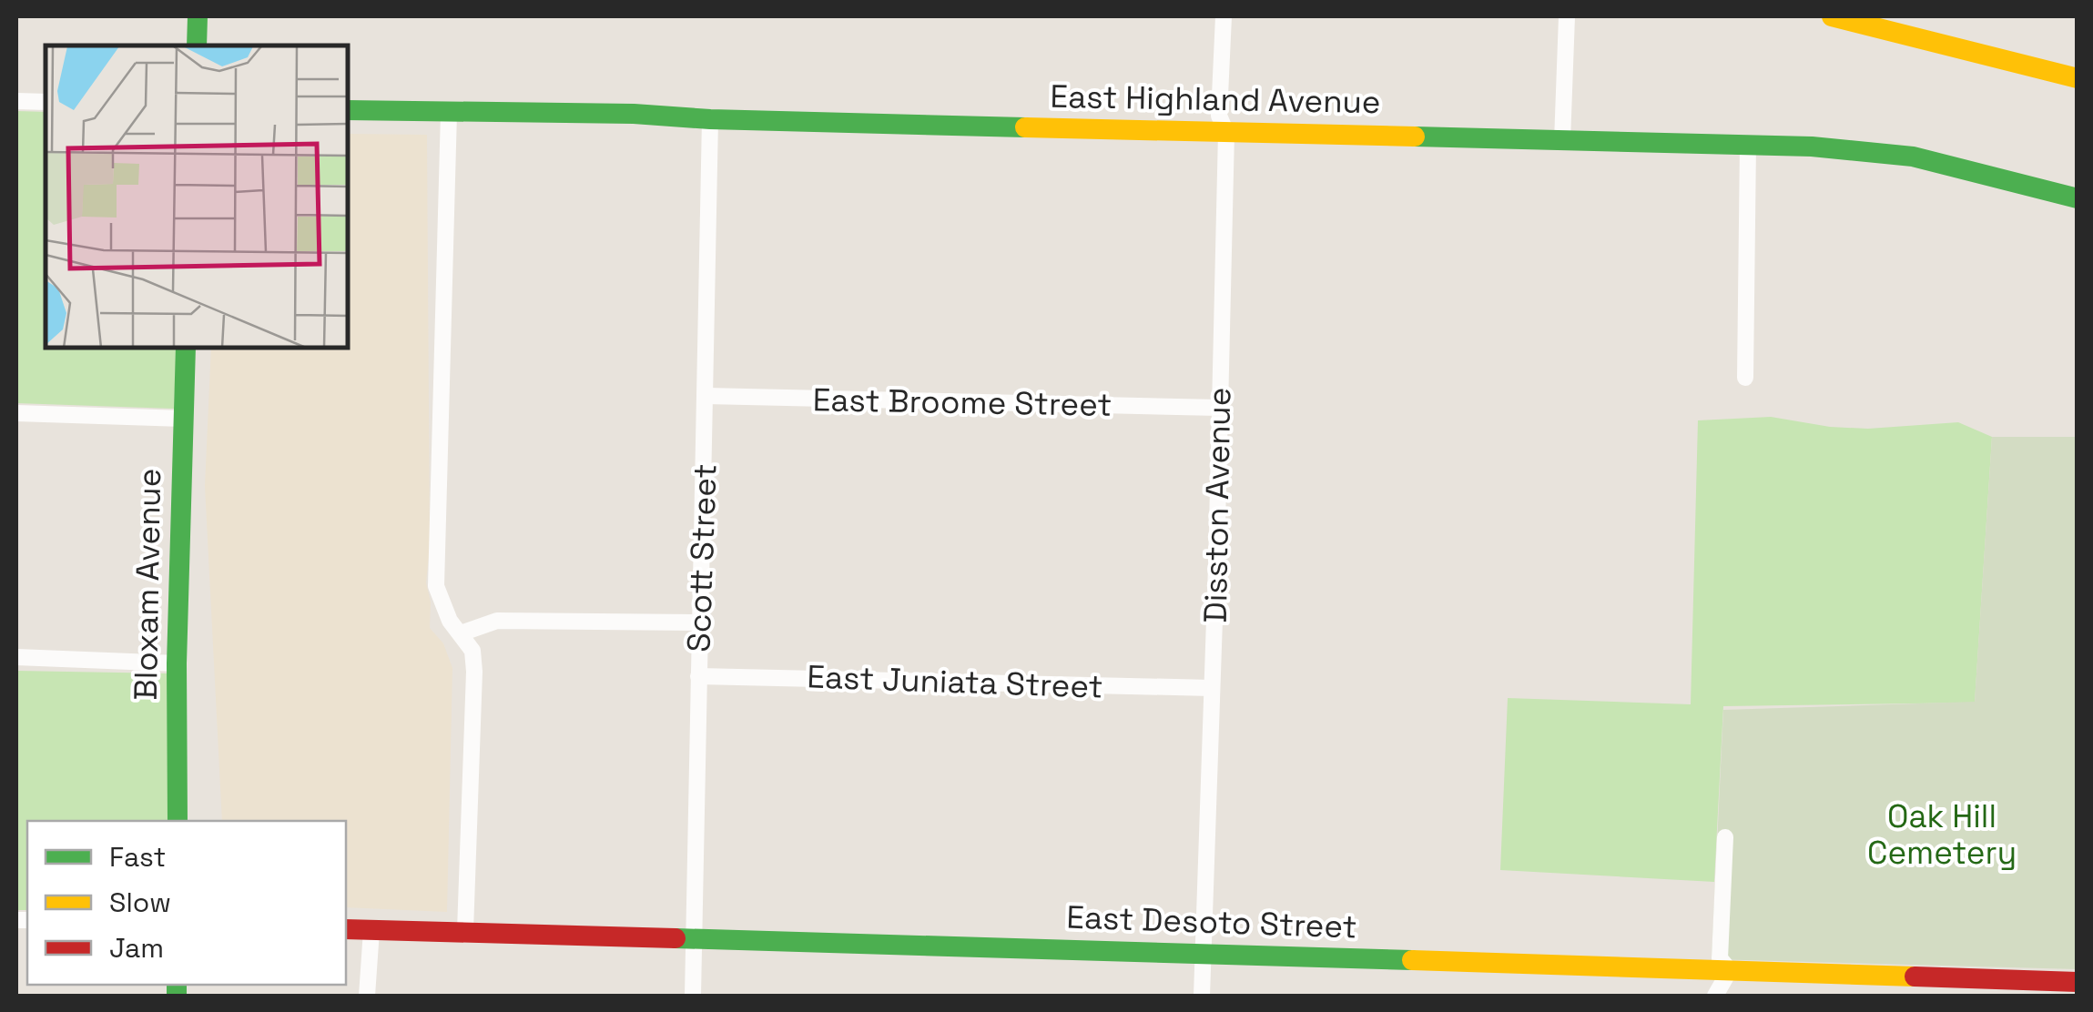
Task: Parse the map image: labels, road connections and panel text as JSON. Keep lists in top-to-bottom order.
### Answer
{
  "streets": {
    "main road": ["East Highland Avenue", "Bloxam Avenue", "East Desoto Street"],
    "street": [
      "East Broome Street",
      "Disston Avenue",
      "Scott Street",
      "East Juniata Street"
    ]
  },
  "crossings": [
    ["East Highland Avenue", "Disston Avenue"],
    ["East Highland Avenue", "Scott Street"],
    ["East Broome Street", "Disston Avenue"],
    ["East Broome Street", "Scott Street"],
    ["Disston Avenue", "East Juniata Street"],
    ["Disston Avenue", "East Desoto Street"],
    ["Scott Street", "East Juniata Street"],
    ["Scott Street", "East Desoto Street"]
  ],
  "parks": ["Oak Hill Cemetery"],
  "legend": ["Fast", "Slow", "Jam"]
}
